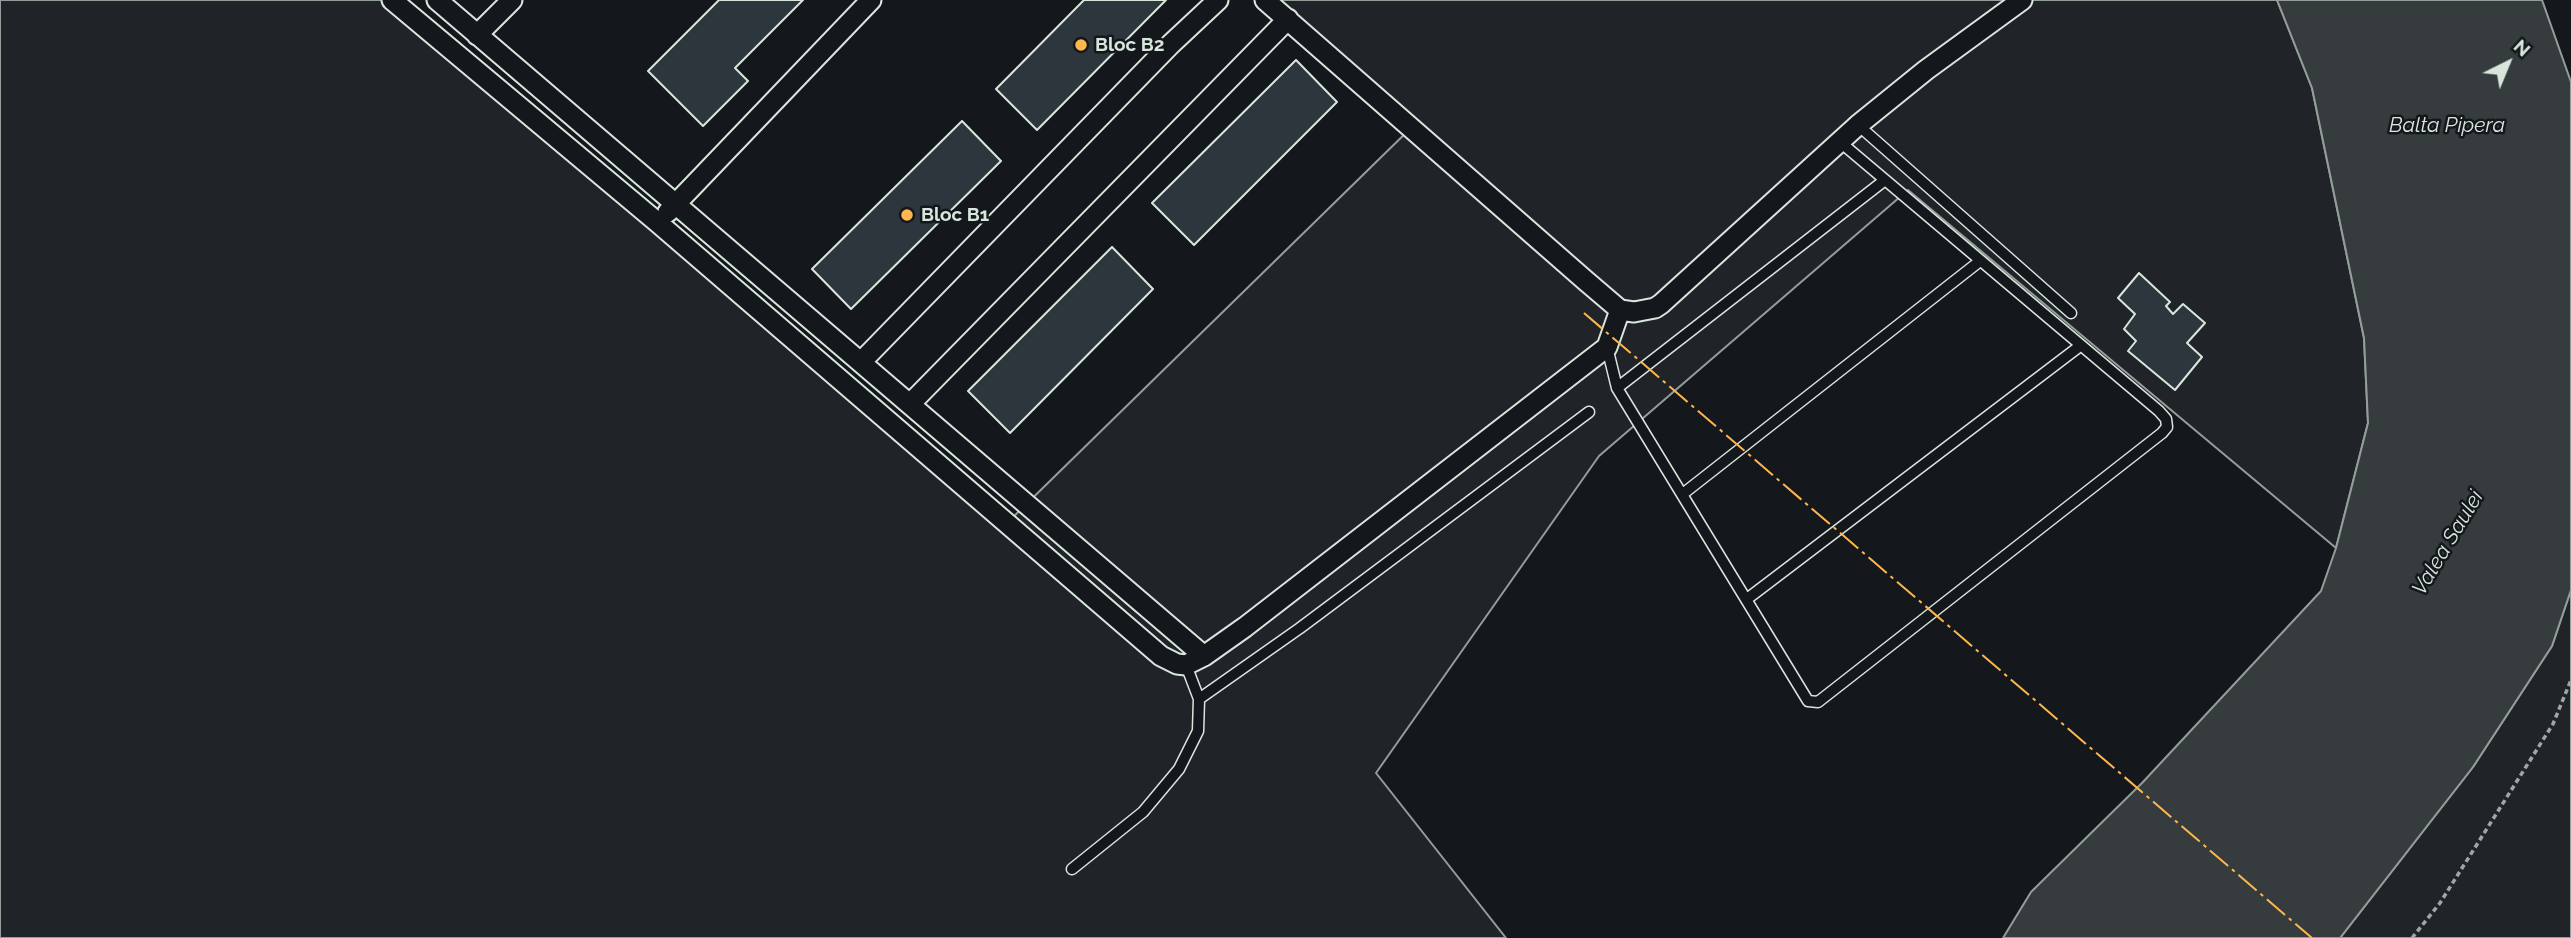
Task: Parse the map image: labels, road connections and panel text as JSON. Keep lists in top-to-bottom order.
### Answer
{
  "water": ["Balta Pipera", "Valea Saulei"],
  "places": ["Bloc B2", "Bloc B1"],
  "north": "top right"
}
